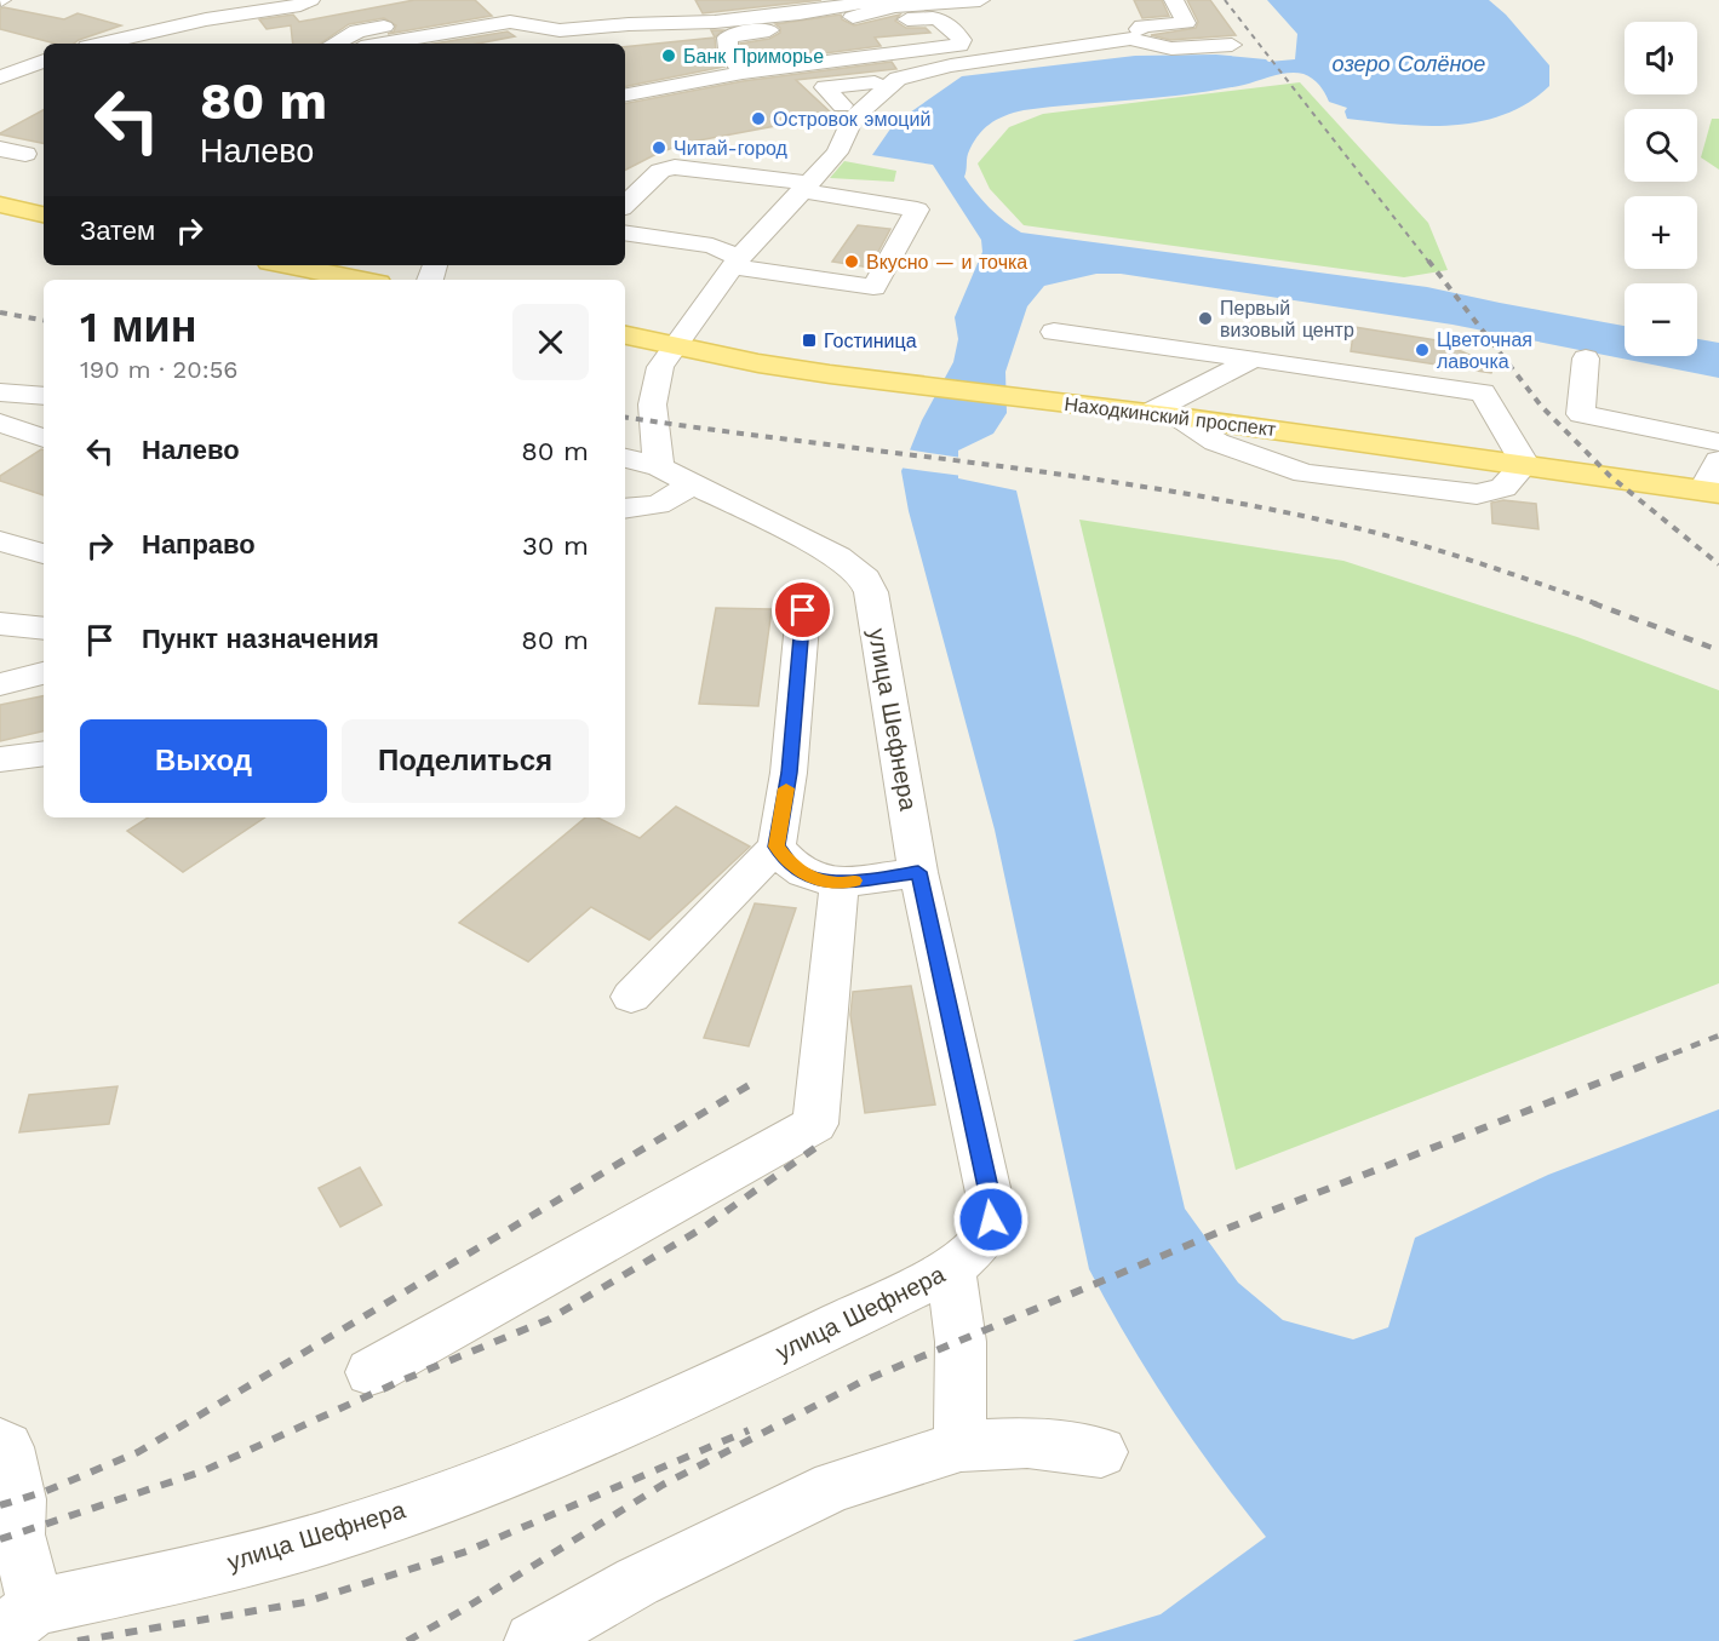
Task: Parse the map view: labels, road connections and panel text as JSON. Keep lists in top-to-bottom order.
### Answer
{
  "streets": {
    "main road": ["Находкинский проспект"],
    "street": ["улица Шефнера"]
  },
  "water": ["озеро Солёное"],
  "places": {
    "other": [
      "Банк Приморье",
      "Островок эмоций",
      "Читай-город",
      "Вкусно — и точка",
      "Первый визовый центр",
      "Цветочная лавочка"
    ],
    "transit": ["Гостиница"]
  },
  "page": {
    "map_buttons": ["+", "−"],
    "turn": ["80 m", "Налево"],
    "then": "Затем",
    "heading": ["1 мин", "190 m · 20:56"],
    "list": [
      {
        "name": "Налево",
        "value": "80 m"
      },
      {
        "name": "Направо",
        "value": "30 m"
      },
      {
        "name": "Пункт назначения",
        "value": "80 m"
      }
    ],
    "buttons": ["Выход", "Поделиться"]
  }
}
